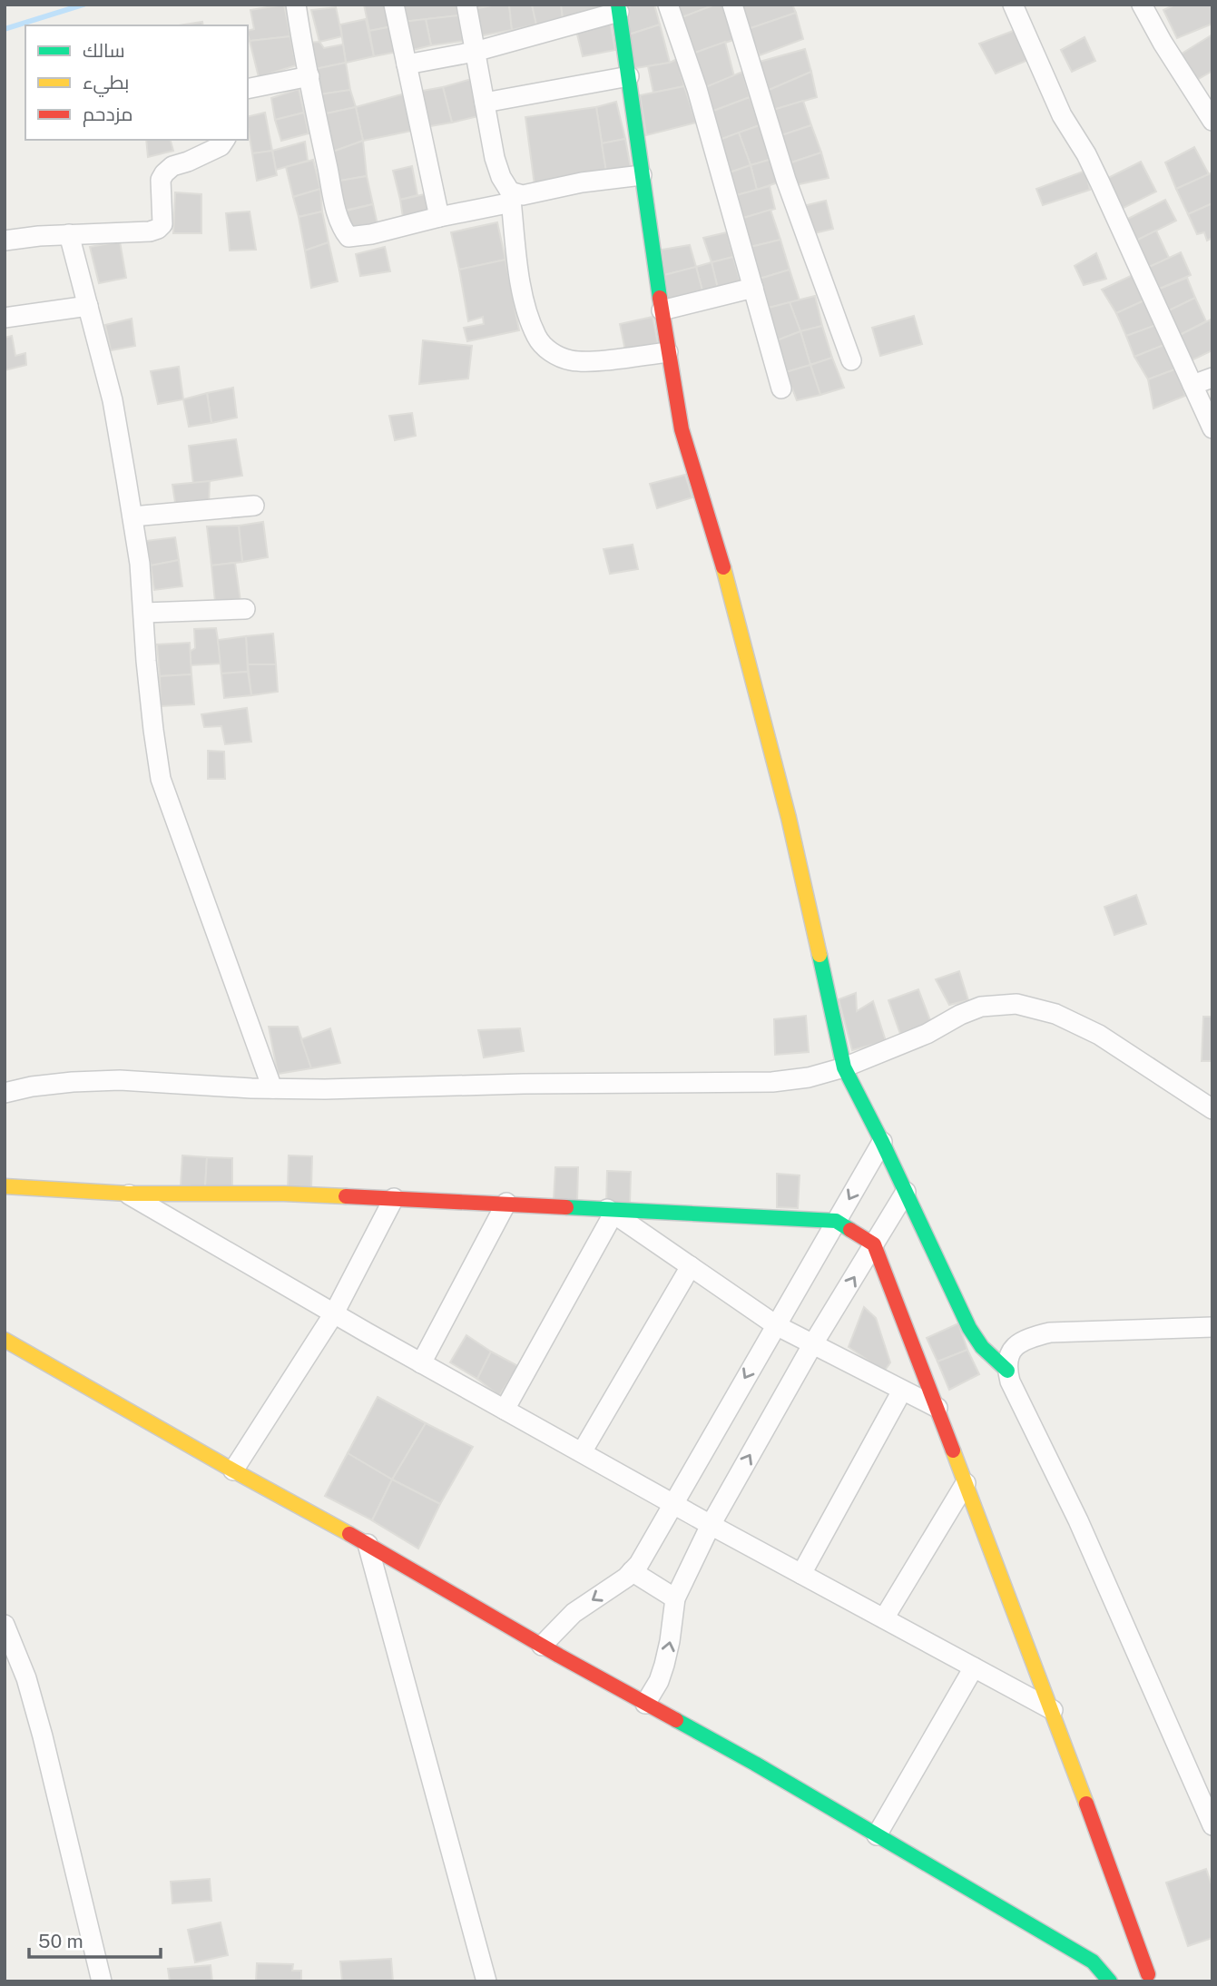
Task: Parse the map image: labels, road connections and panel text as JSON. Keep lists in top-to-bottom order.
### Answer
{
  "legend": ["سالك", "بطيء", "مزدحم"],
  "scale_bar": "50 m"
}
